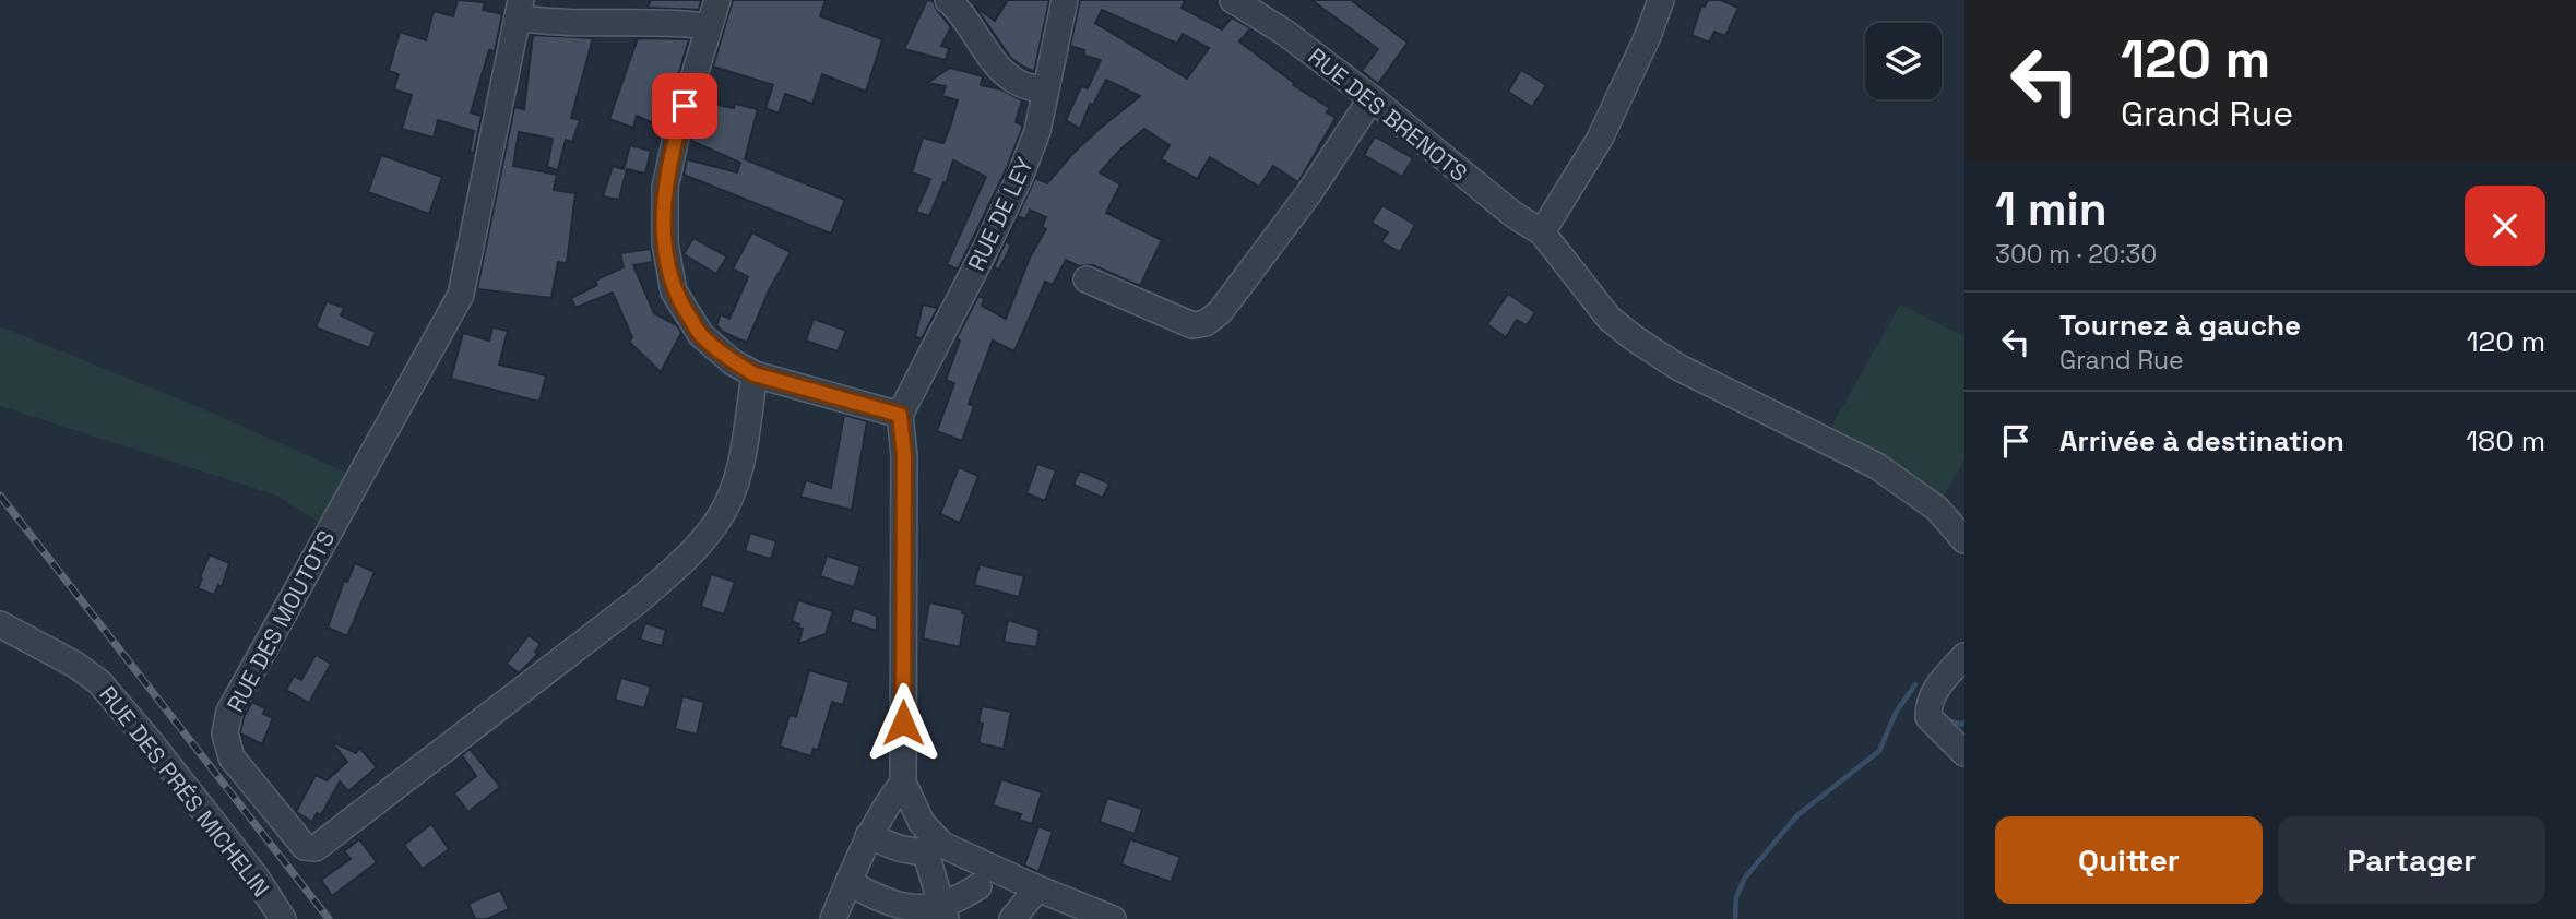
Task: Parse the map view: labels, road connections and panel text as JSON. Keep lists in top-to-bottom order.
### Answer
{
  "streets": {
    "street": [
      "RUE DES BRENOTS",
      "RUE DE LEY",
      "RUE DES MOUTOTS",
      "RUE DES PRÉS MICHELIN"
    ]
  },
  "page": {
    "turn": ["120 m", "Grand Rue"],
    "heading": ["1 min", "300 m · 20:30"],
    "list": [
      {
        "name": "Tournez à gauche",
        "note": "Grand Rue",
        "value": "120 m"
      },
      {
        "name": "Arrivée à destination",
        "value": "180 m"
      }
    ],
    "buttons": ["Quitter", "Partager"]
  }
}
